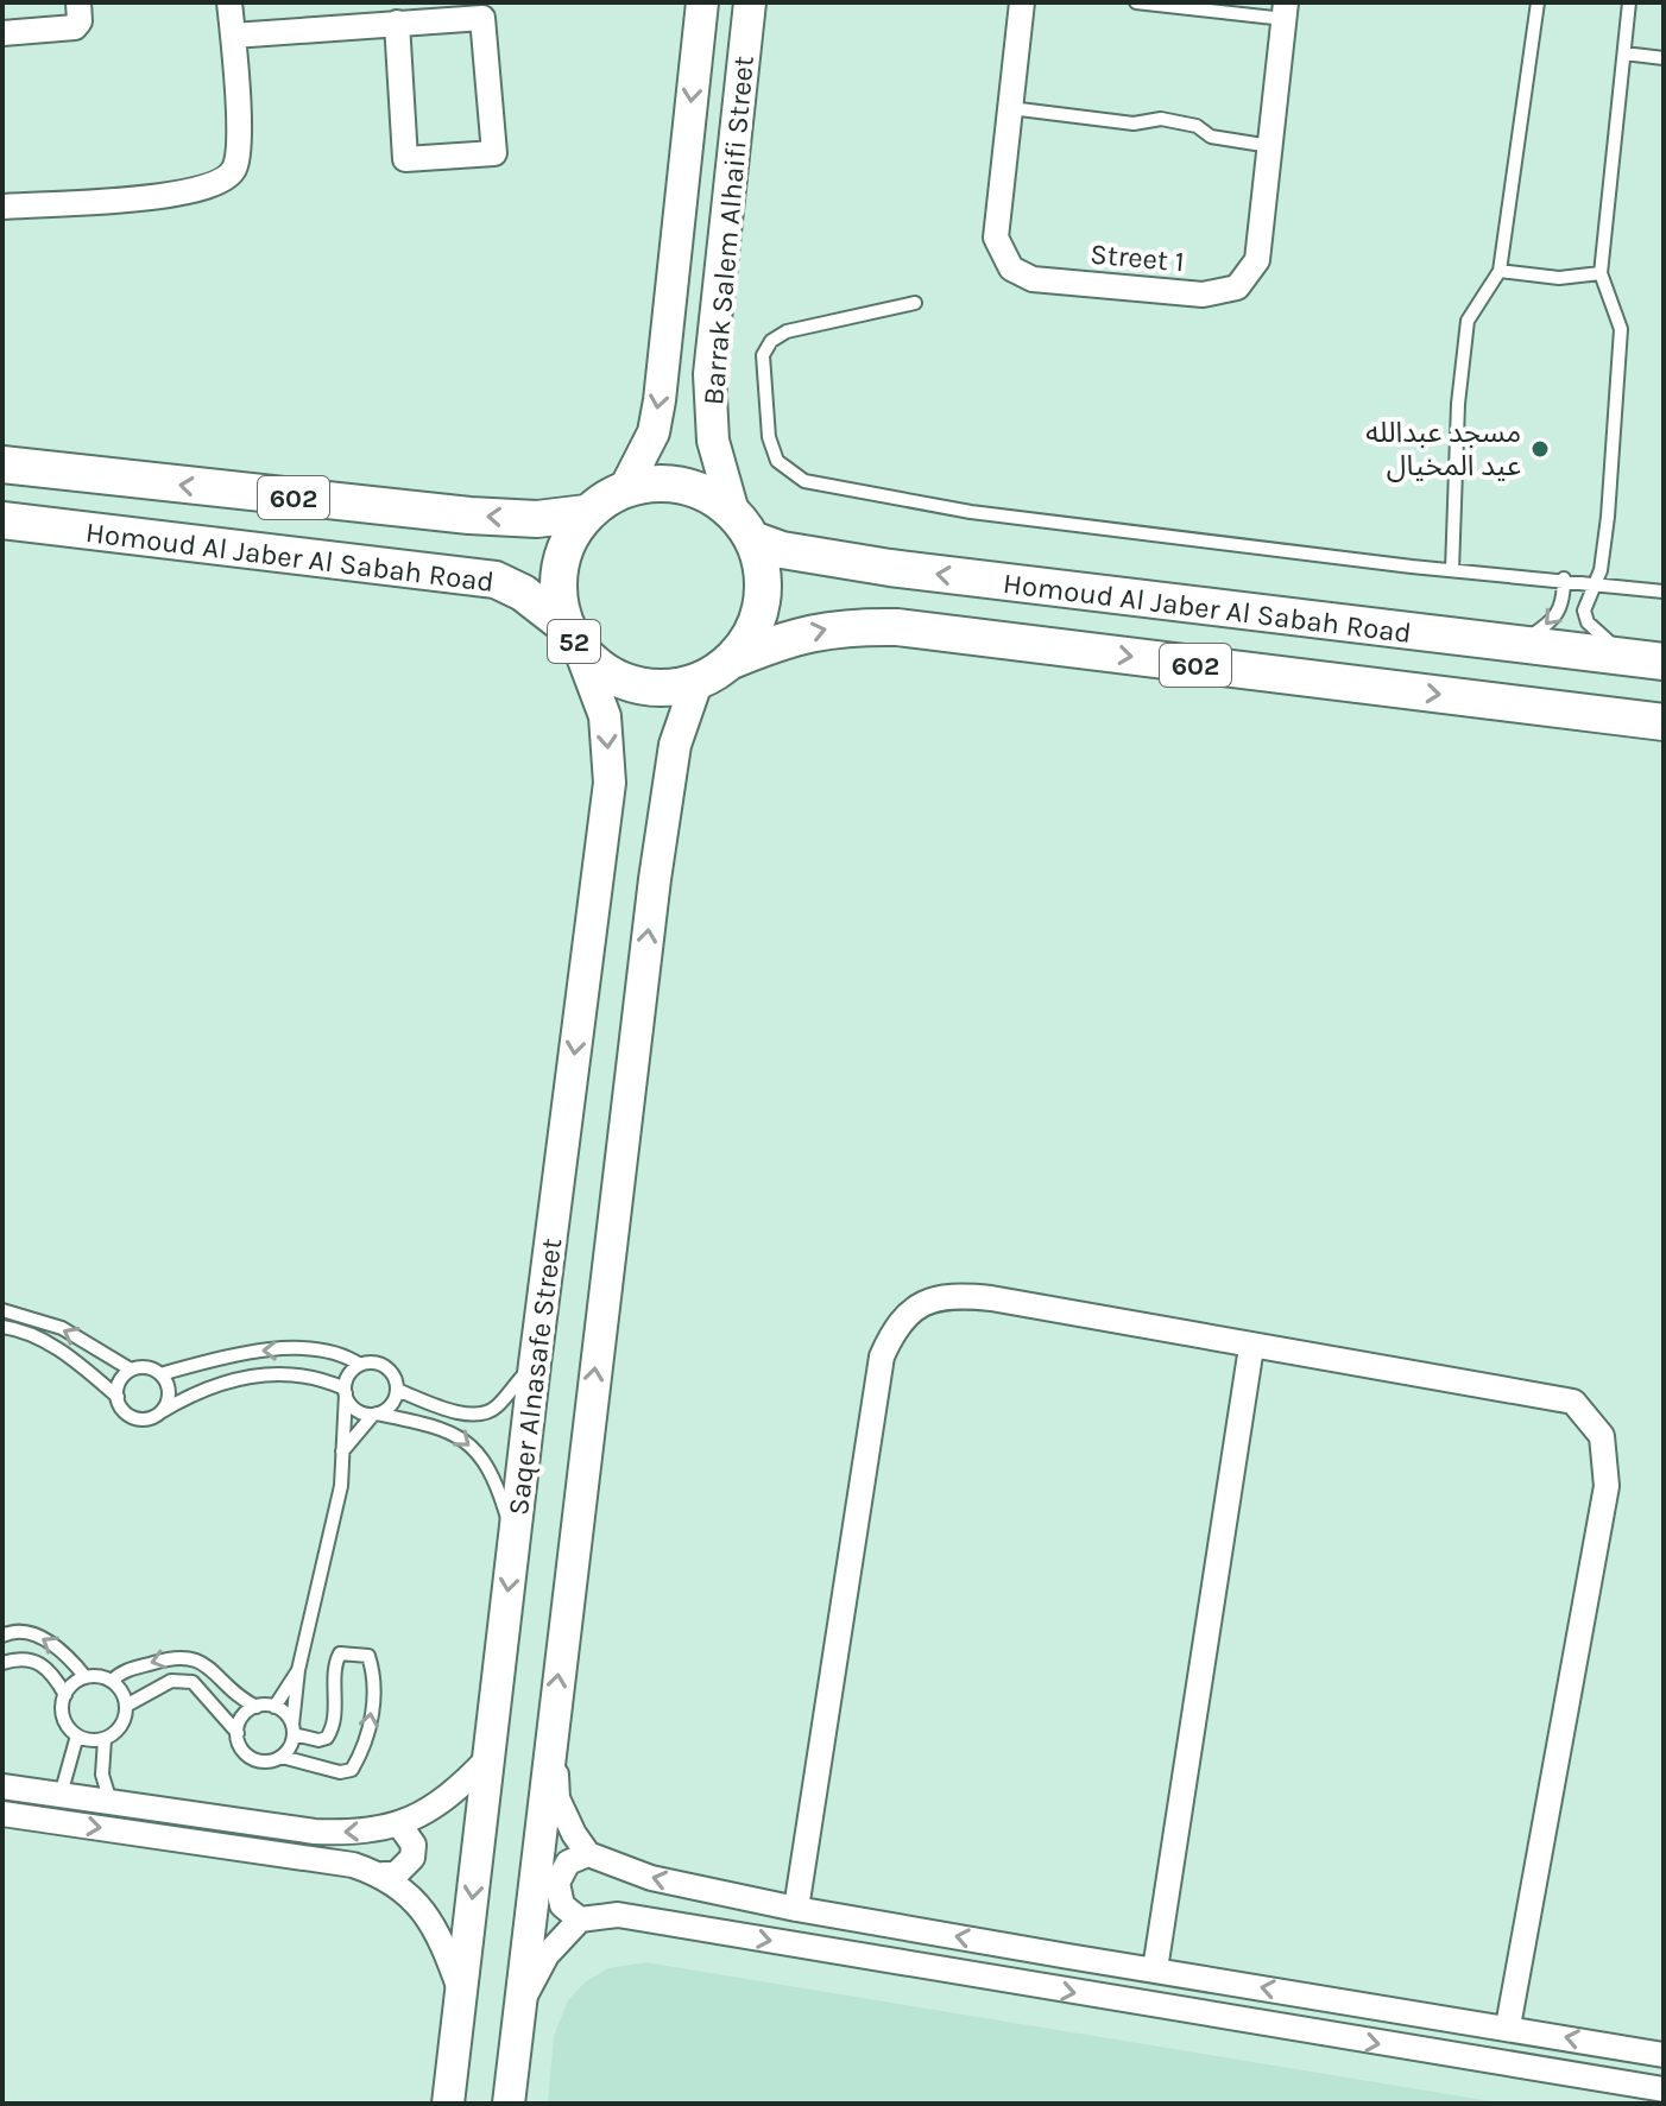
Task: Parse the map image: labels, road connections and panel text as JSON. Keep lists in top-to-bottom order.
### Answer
{
  "streets": {
    "main road": [
      "Barrak Salem Alhaifi Street",
      "602",
      "Homoud Al Jaber Al Sabah Road",
      "52",
      "Saqer Alnasafe Street"
    ],
    "street": ["Street 1"]
  },
  "crossings": [
    ["Barrak Salem Alhaifi Street", "Homoud Al Jaber Al Sabah Road"],
    ["Barrak Salem Alhaifi Street", "52"],
    ["Barrak Salem Alhaifi Street", "Saqer Alnasafe Street"],
    ["Homoud Al Jaber Al Sabah Road", "52"],
    ["Homoud Al Jaber Al Sabah Road", "Saqer Alnasafe Street"],
    ["52", "Saqer Alnasafe Street"]
  ],
  "places": ["مسجد عبدالله عيد المخيال"]
}
